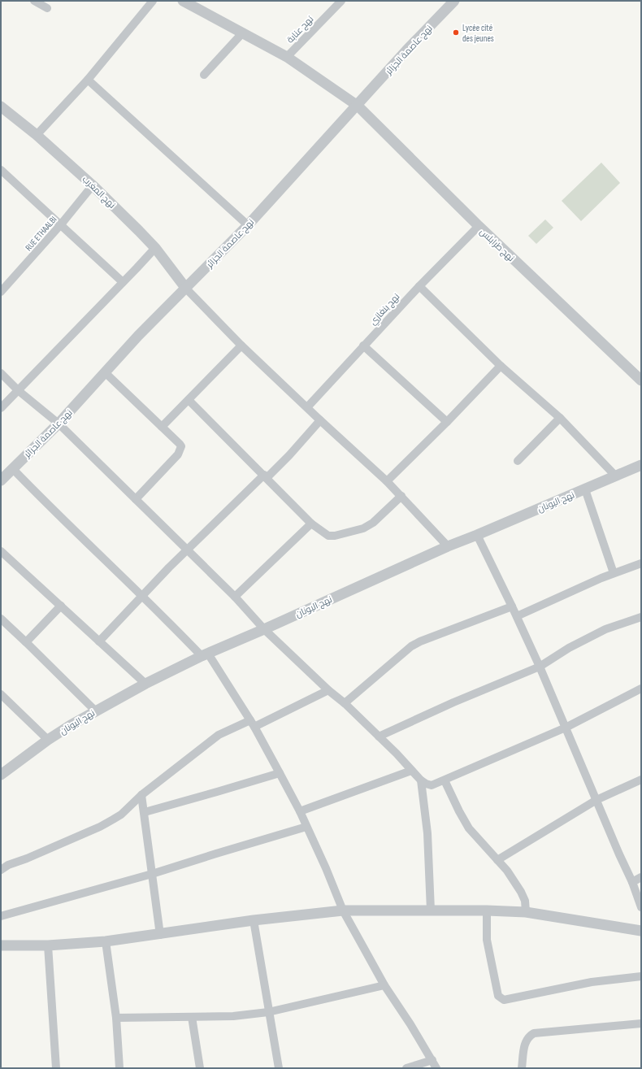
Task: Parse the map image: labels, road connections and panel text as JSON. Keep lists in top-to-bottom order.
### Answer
{
  "streets": {
    "street": [
      "نهج عنابة",
      "نهج عاصمة الجزائر",
      "نهج المغرب",
      "RUE ETHAALBI",
      "نهج طرابلس",
      "نهج بنغازي",
      "نهج اليونان"
    ]
  },
  "crossings": [
    ["نهج عنابة", "نهج طرابلس"],
    ["نهج عاصمة الجزائر", "نهج المغرب"],
    ["نهج عاصمة الجزائر", "نهج طرابلس"],
    ["نهج المغرب", "RUE ETHAALBI"],
    ["نهج طرابلس", "نهج بنغازي"]
  ],
  "places": ["Lycée cité des jeunes"]
}
